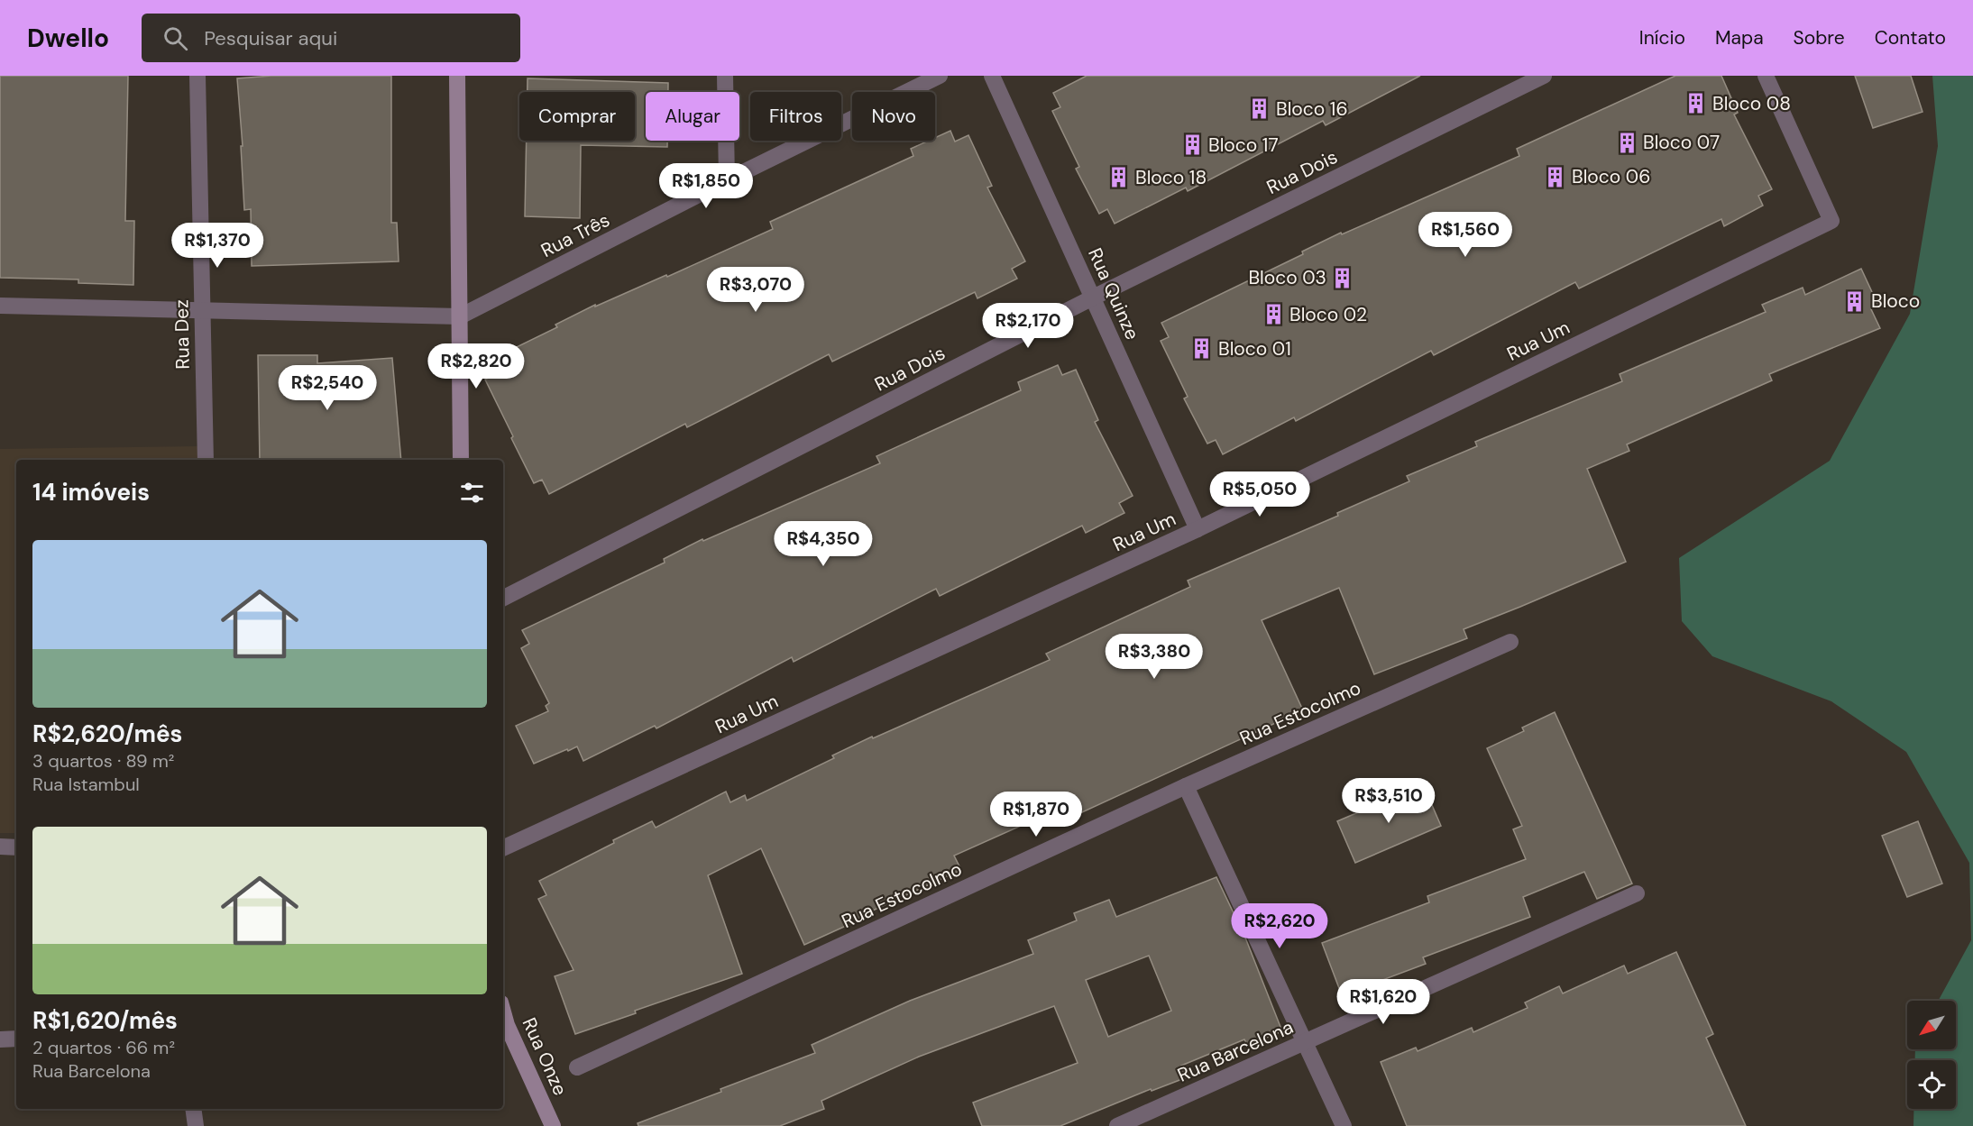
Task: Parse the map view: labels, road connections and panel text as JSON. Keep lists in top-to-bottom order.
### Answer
{
  "streets": {
    "street": [
      "Rua Dois",
      "Rua Três",
      "Rua Quinze",
      "Rua Dez",
      "Rua Um",
      "Rua Estocolmo",
      "Rua Barcelona",
      "Rua Onze"
    ]
  },
  "crossings": [
    ["Rua Dois", "Rua Quinze"],
    ["Rua Três", "Rua Dez"],
    ["Rua Quinze", "Rua Um"]
  ],
  "places": {
    "building": [
      "Bloco 08",
      "Bloco 16",
      "Bloco 07",
      "Bloco 17",
      "Bloco 06",
      "Bloco 18",
      "Bloco 03",
      "Bloco",
      "Bloco 02",
      "Bloco 01"
    ]
  },
  "north": "bottom left",
  "page": {
    "header": "Dwello",
    "search": "Pesquisar aqui",
    "nav": [
      "Início",
      "Mapa",
      "Sobre",
      "Contato"
    ],
    "chip": [
      "Comprar",
      "Alugar",
      "Filtros",
      "Novo"
    ],
    "price": [
      "R$1,850",
      "R$1,560",
      "R$1,370",
      "R$3,070",
      "R$2,170",
      "R$2,820",
      "R$2,540",
      "R$5,050",
      "R$4,350",
      "R$3,380",
      "R$3,510",
      "R$1,870",
      "R$2,620",
      "R$1,620"
    ],
    "heading": "14 imóveis",
    "list": [
      {
        "name": "R$2,620/mês",
        "note": "3 quartos · 89 m² · Rua Istambul"
      },
      {
        "name": "R$1,620/mês",
        "note": "2 quartos · 66 m² · Rua Barcelona"
      }
    ]
  }
}
